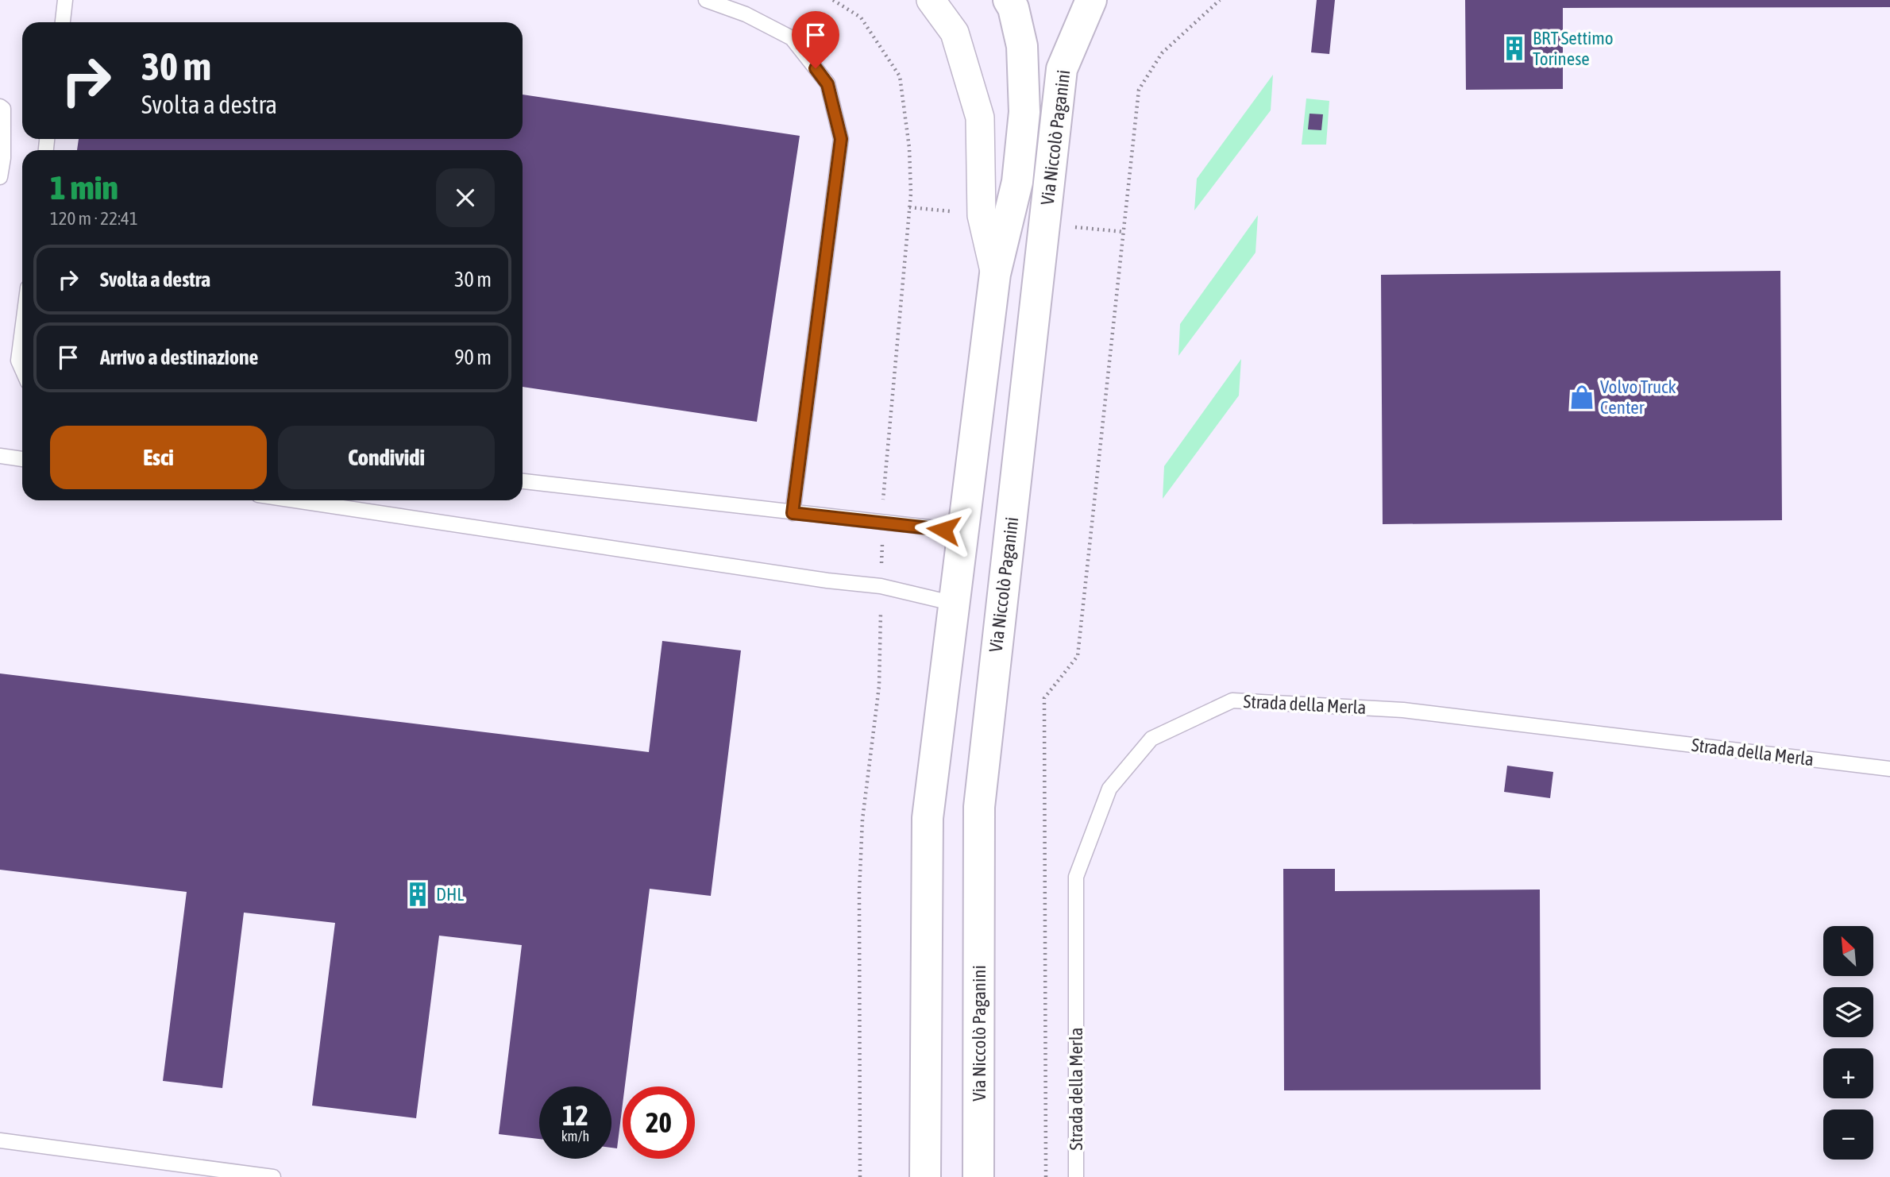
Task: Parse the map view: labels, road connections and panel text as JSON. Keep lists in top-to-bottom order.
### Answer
{
  "streets": {
    "street": ["Via Niccolò Paganini"],
    "lane": ["Strada della Merla"]
  },
  "places": {
    "building": ["BRT Settimo Torinese", "DHL"],
    "shop": ["Volvo Truck Center"]
  },
  "north": "top left",
  "page": {
    "turn": ["30 m", "Svolta a destra"],
    "heading": ["1 min", "120 m · 22:41"],
    "list": [
      {
        "name": "Svolta a destra",
        "value": "30 m"
      },
      {
        "name": "Arrivo a destinazione",
        "value": "90 m"
      }
    ],
    "buttons": ["Esci", "Condividi"],
    "map_buttons": ["+", "−"],
    "speed": "12 km/h",
    "limit": "20"
  }
}
